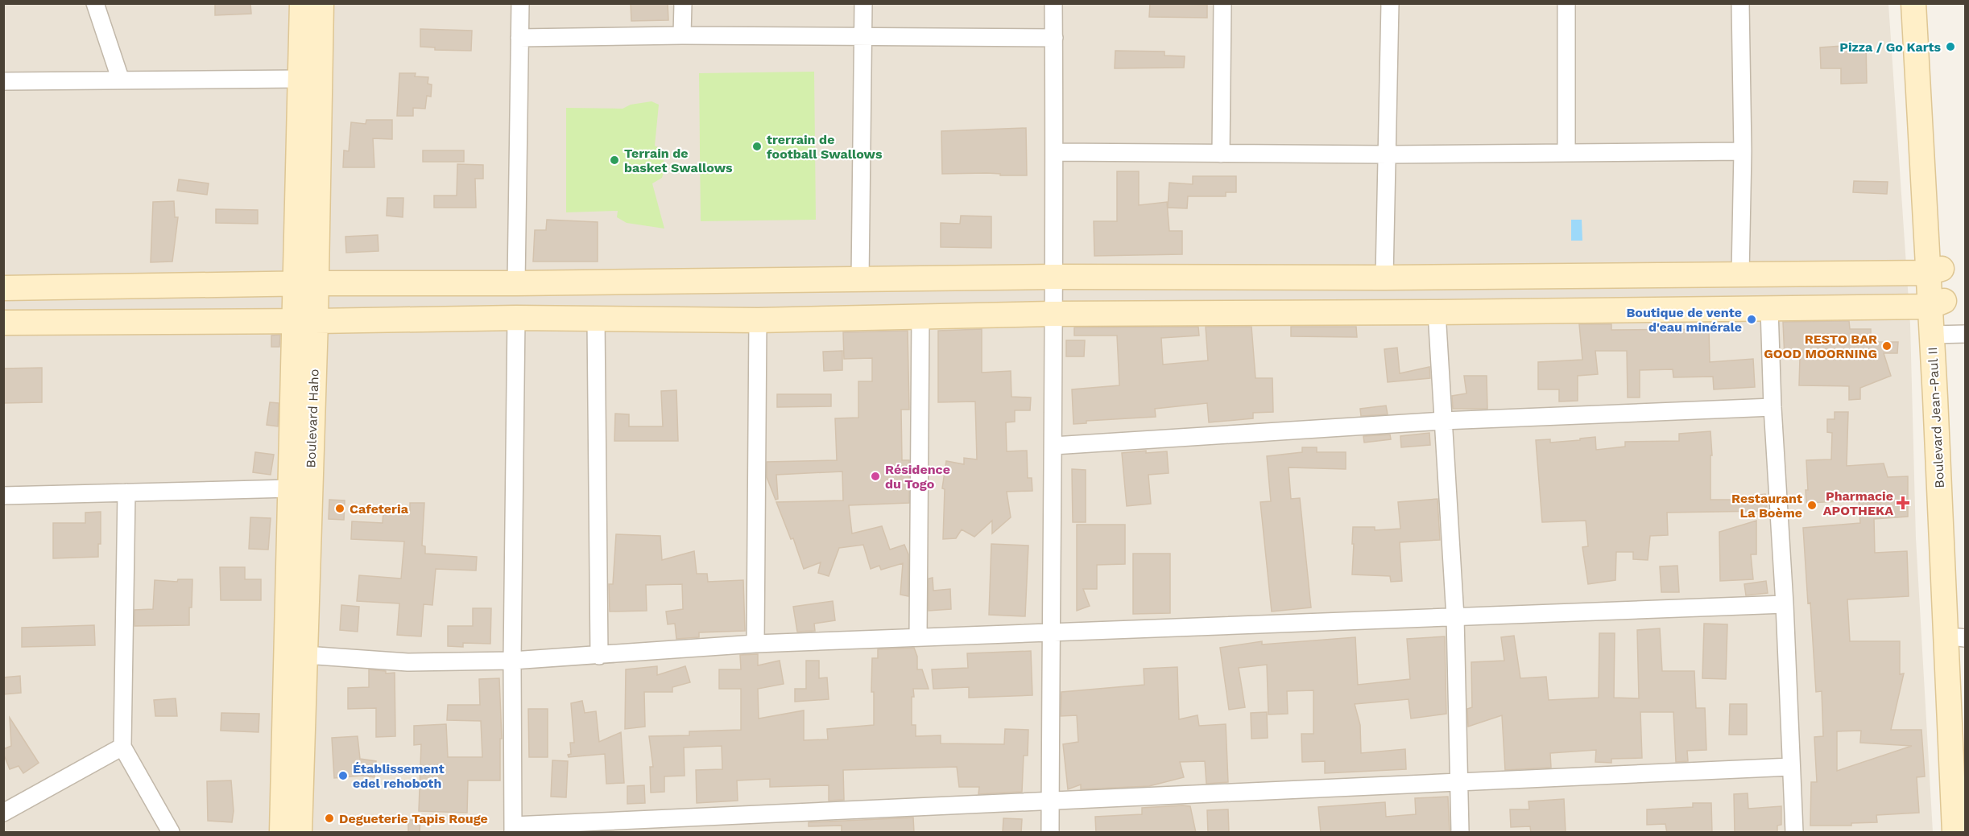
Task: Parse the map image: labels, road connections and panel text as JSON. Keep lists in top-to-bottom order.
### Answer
{
  "streets": {
    "main road": ["Boulevard Jean-Paul II", "Boulevard Haho"]
  },
  "places": {
    "other": [
      "Pizza / Go Karts",
      "trerrain de football Swallows",
      "Terrain de basket Swallows",
      "Boutique de vente d'eau minérale",
      "RESTO BAR GOOD MOORNING",
      "Résidence du Togo",
      "Restaurant La Boème",
      "Cafeteria",
      "Établissement edel rehoboth",
      "Degueterie Tapis Rouge"
    ],
    "health": ["Pharmacie APOTHEKA"]
  }
}
